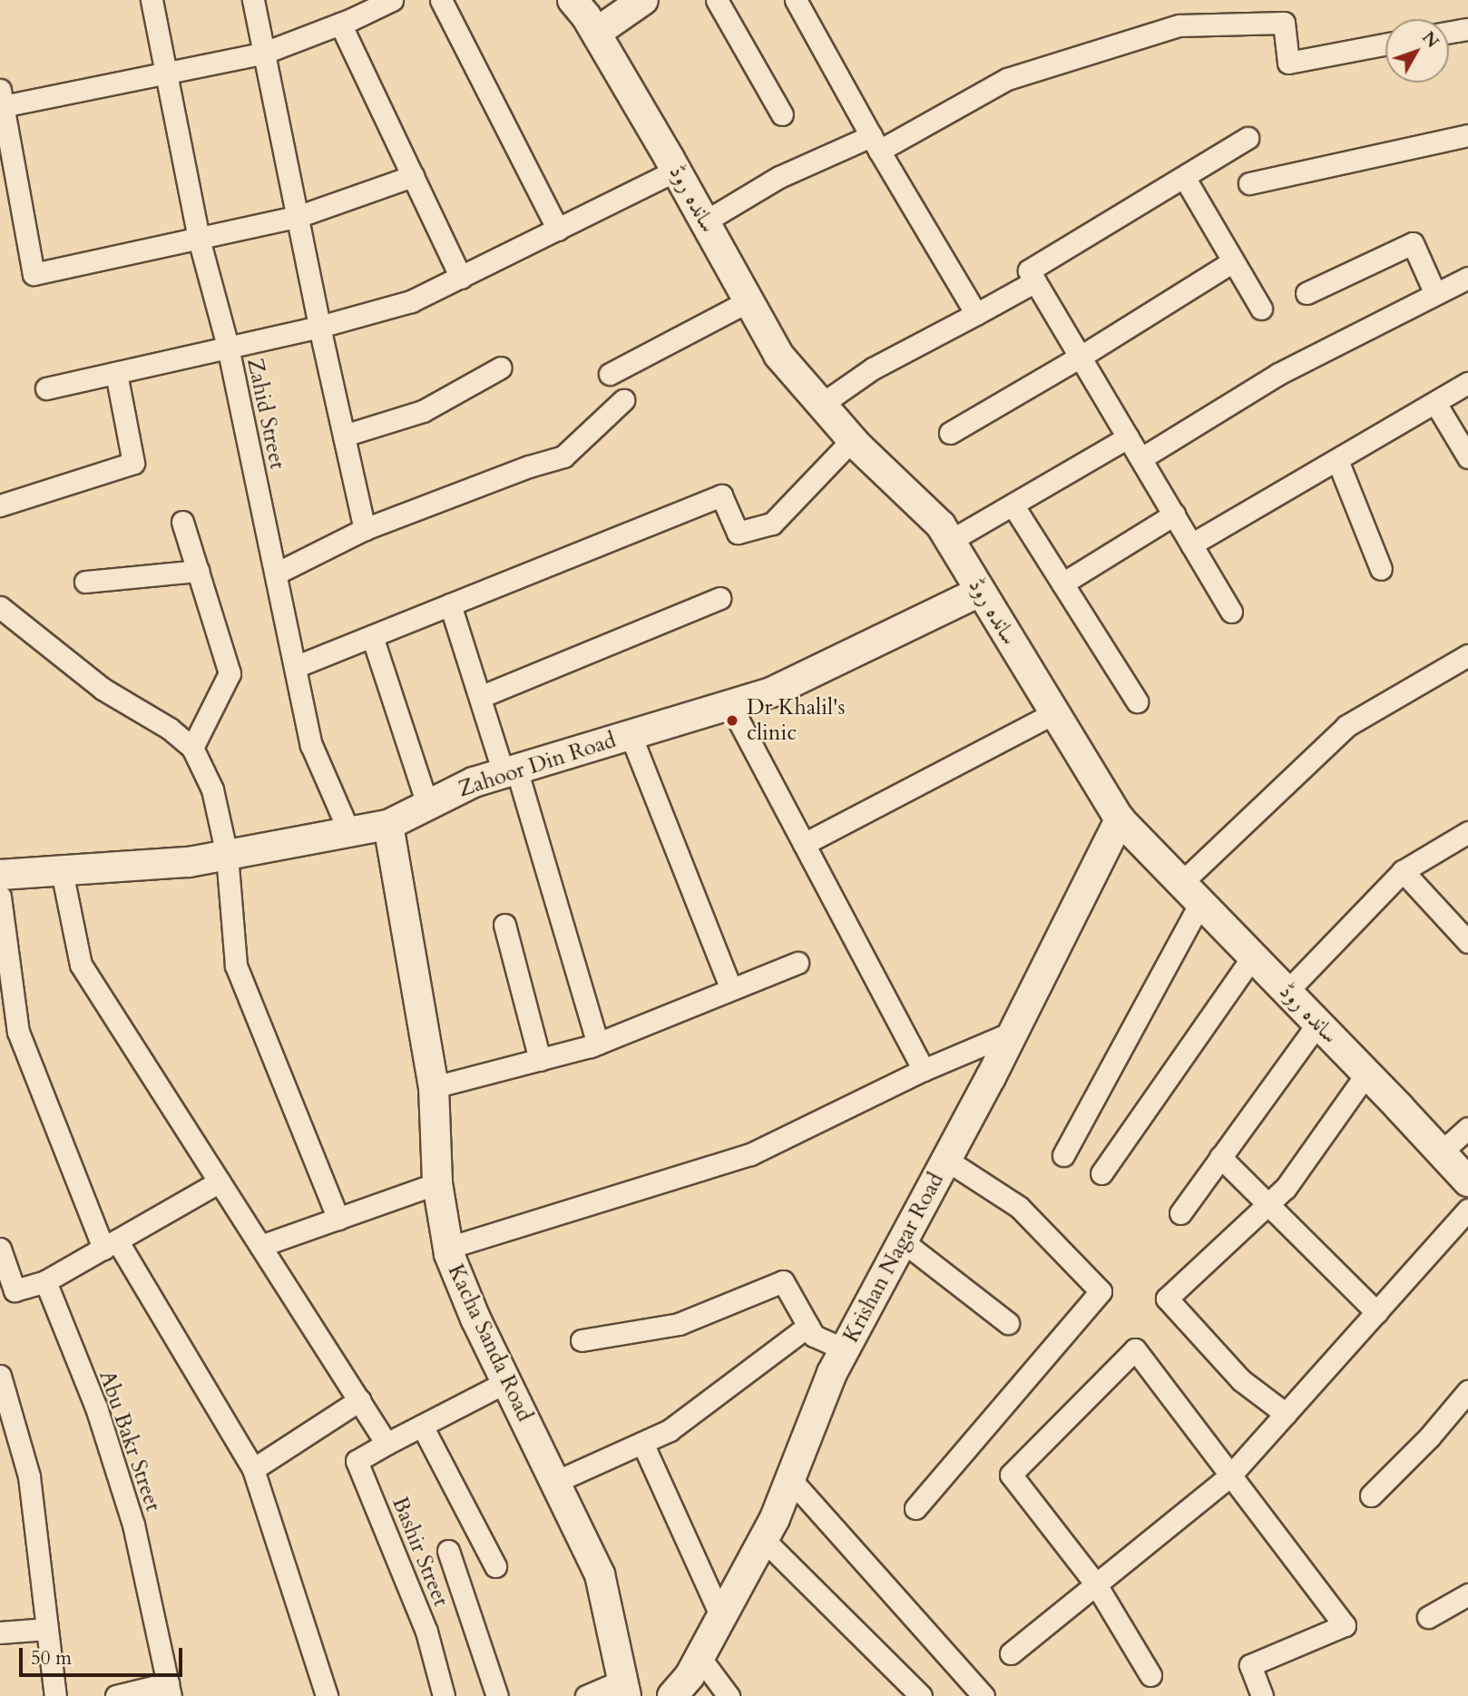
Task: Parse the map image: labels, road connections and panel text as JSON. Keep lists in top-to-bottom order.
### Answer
{
  "streets": {
    "main road": [
      "ساندہ روڈ",
      "Zahoor Din Road",
      "Krishan Nagar Road",
      "Kacha Sanda Road"
    ],
    "street": ["Zahid Street", "Abu Bakr Street", "Bashir Street"]
  },
  "crossings": [
    ["ساندہ روڈ", "Zahoor Din Road"],
    ["ساندہ روڈ", "Krishan Nagar Road"],
    ["Zahid Street", "Zahoor Din Road"],
    ["Zahoor Din Road", "Kacha Sanda Road"]
  ],
  "places": ["Dr Khalil's clinic"],
  "scale_bar": "50 m",
  "north": "top right"
}
